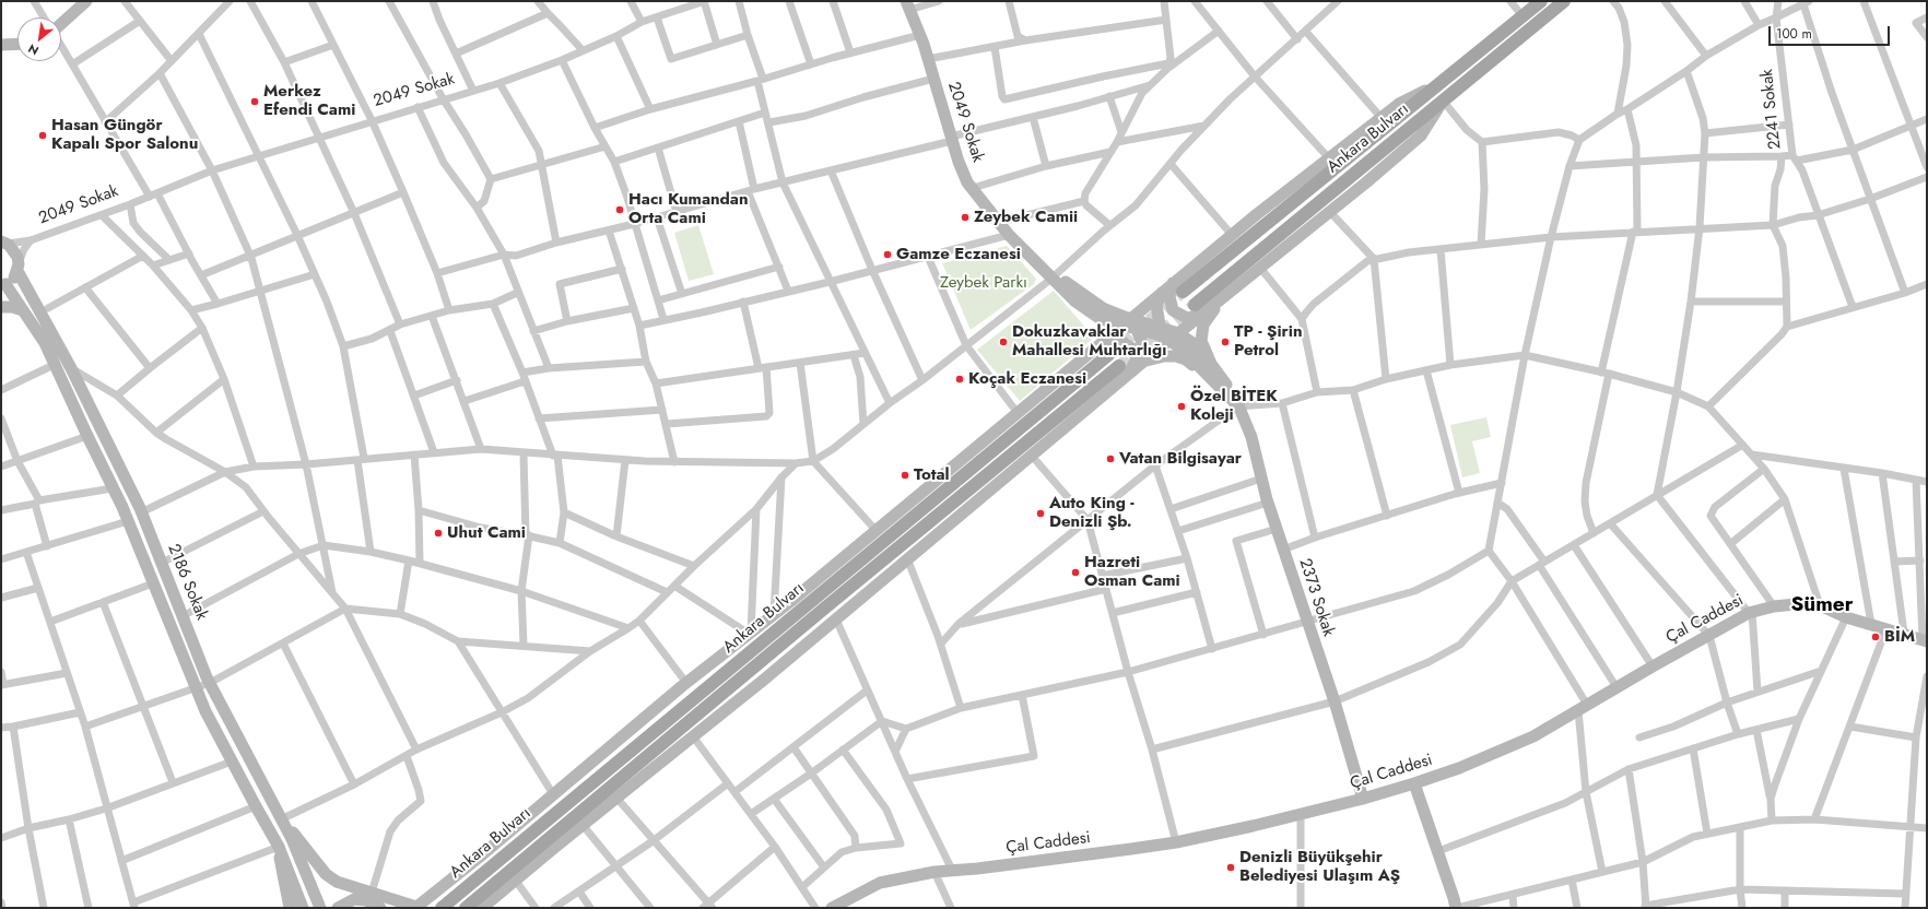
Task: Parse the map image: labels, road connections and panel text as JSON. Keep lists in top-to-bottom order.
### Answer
{
  "streets": {
    "main road": [
      "2049 Sokak",
      "Ankara Bulvarı",
      "2186 Sokak",
      "2373 Sokak",
      "Çal Caddesi"
    ],
    "street": ["2241 Sokak"]
  },
  "crossings": [
    ["2049 Sokak", "2186 Sokak"],
    ["2373 Sokak", "Çal Caddesi"]
  ],
  "districts": ["Sümer"],
  "parks": ["Zeybek Parkı"],
  "places": [
    "Merkez Efendi Cami",
    "Hasan Güngör Kapalı Spor Salonu",
    "Hacı Kumandan Orta Cami",
    "Zeybek Camii",
    "Gamze Eczanesi",
    "Dokuzkavaklar Mahallesi Muhtarlığı",
    "TP - Şirin Petrol",
    "Koçak Eczanesi",
    "Özel BİTEK Koleji",
    "Vatan Bilgisayar",
    "Total",
    "Auto King - Denizli Şb.",
    "Uhut Cami",
    "Hazreti Osman Cami",
    "BİM",
    "Denizli Büyükşehir Belediyesi Ulaşım AŞ"
  ],
  "scale_bar": "100 m",
  "north": "bottom left"
}
